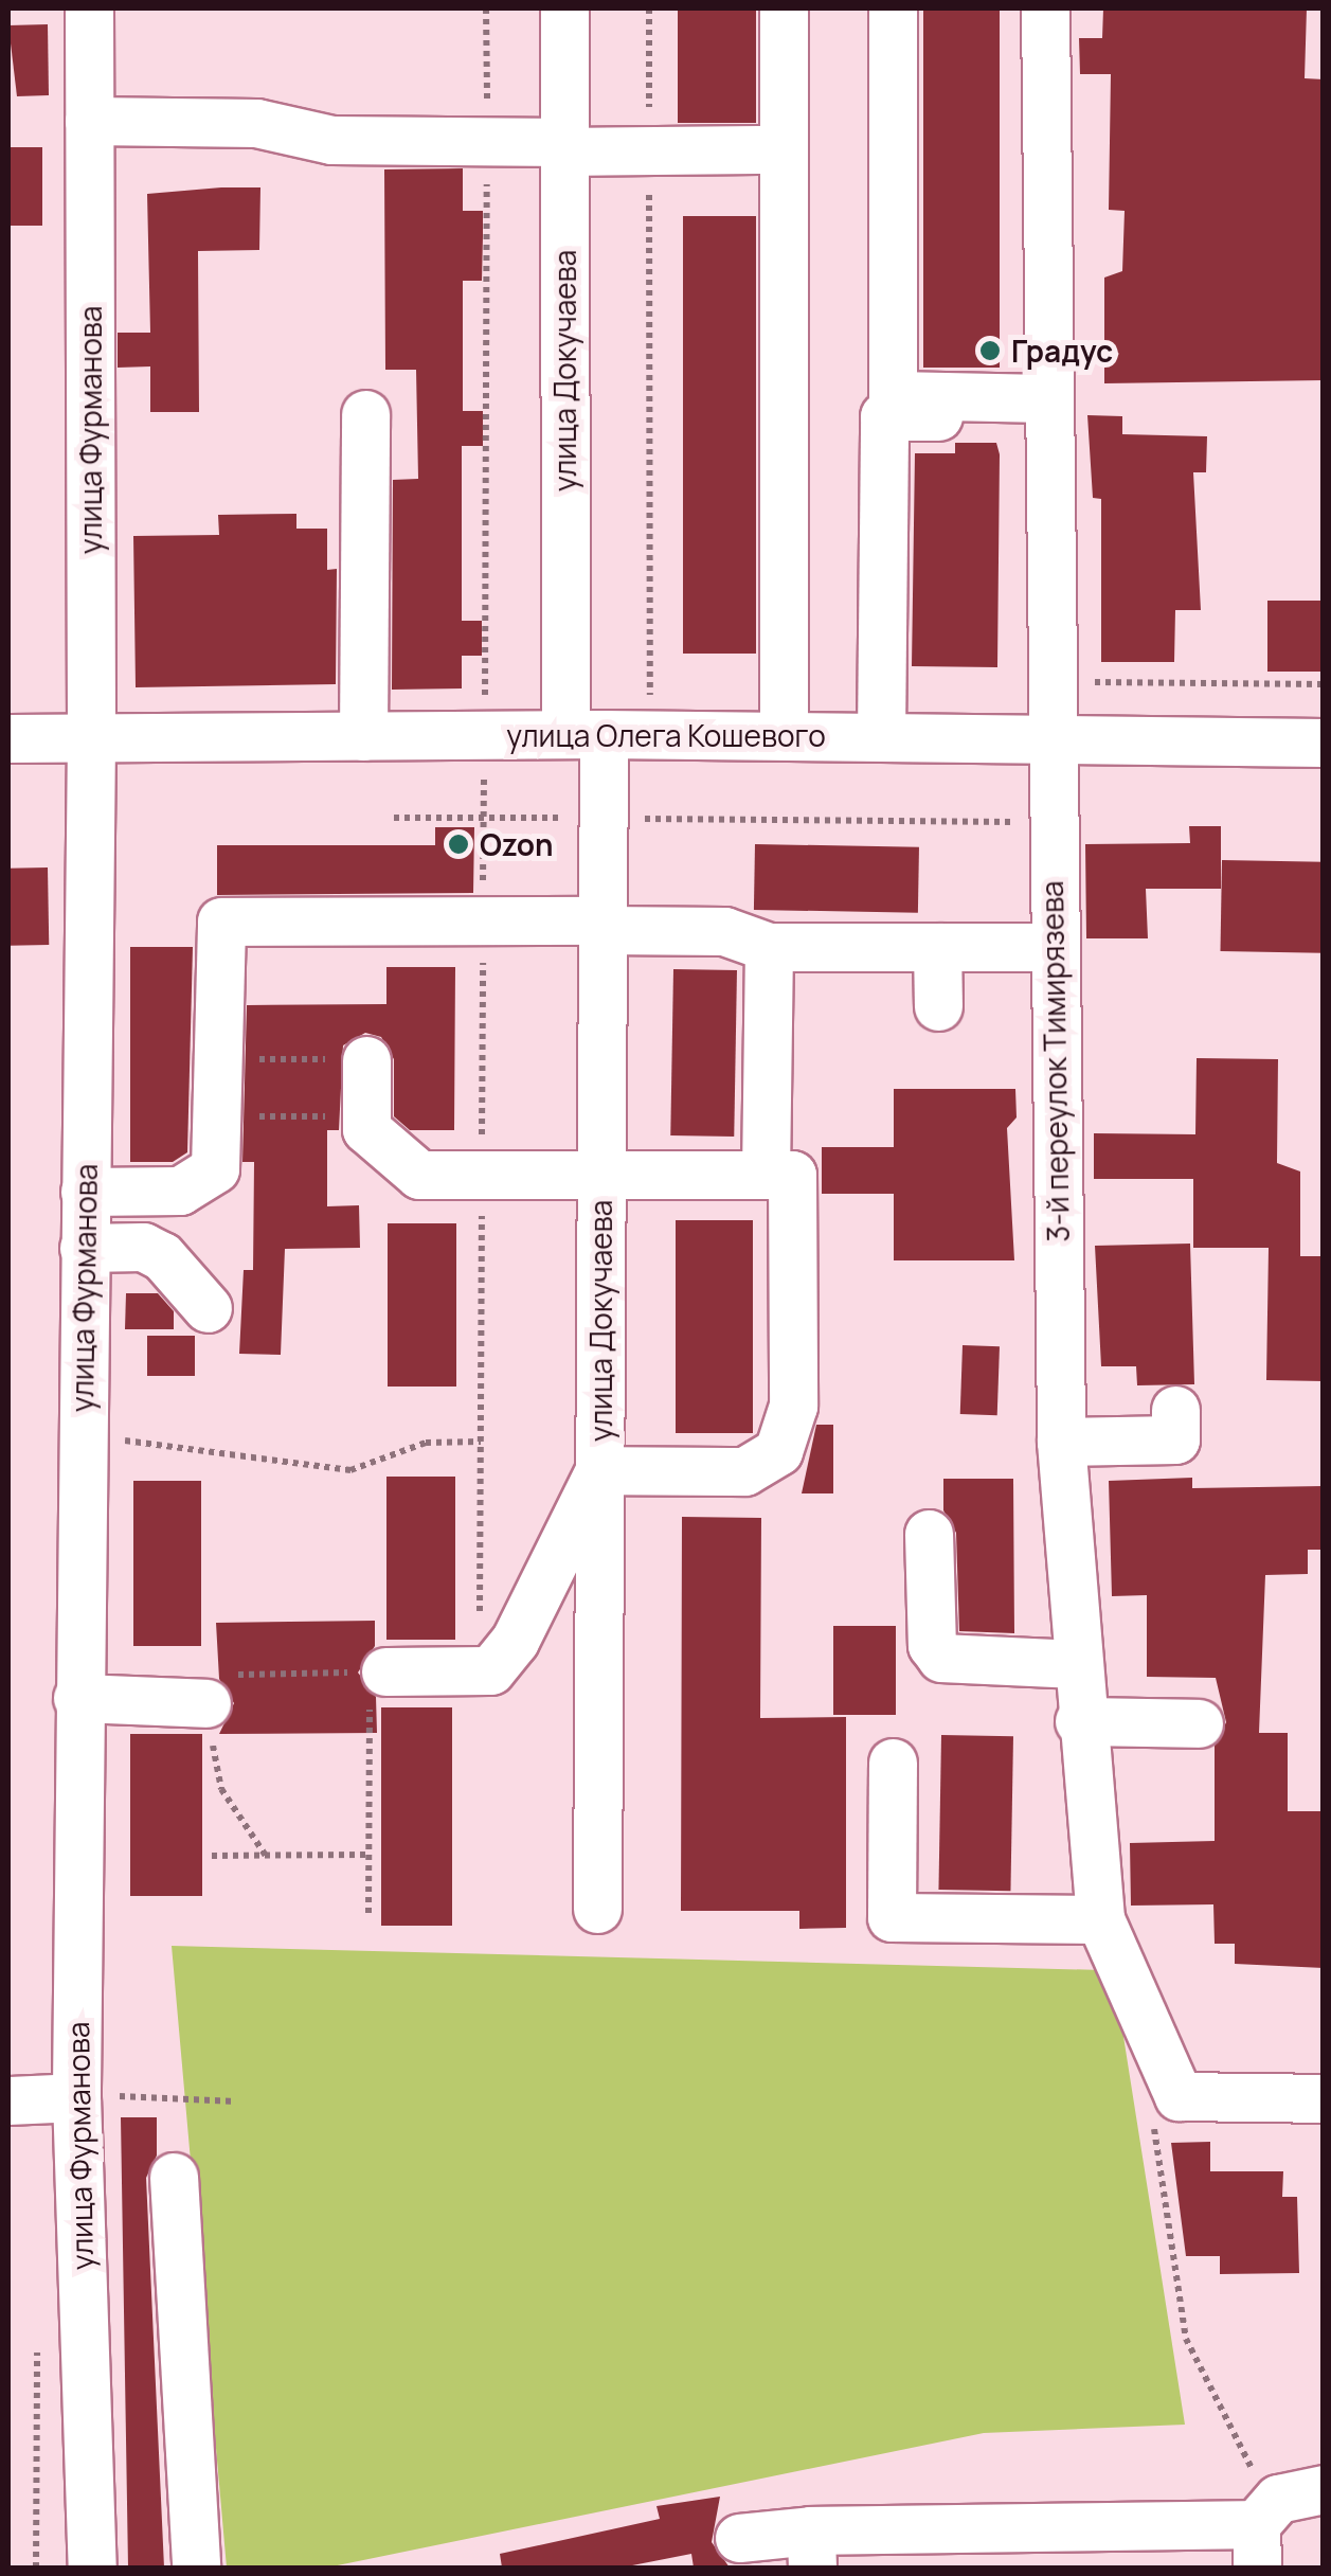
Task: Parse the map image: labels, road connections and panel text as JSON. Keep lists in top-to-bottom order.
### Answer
{
  "streets": {
    "street": [
      "улица Докучаева",
      "улица Фурманова",
      "улица Олега Кошевого",
      "3-й переулок Тимирязева"
    ]
  },
  "crossings": [
    ["улица Докучаева", "улица Олега Кошевого"],
    ["улица Фурманова", "улица Олега Кошевого"],
    ["улица Олега Кошевого", "3-й переулок Тимирязева"]
  ],
  "places": ["Градус", "Ozon"]
}
